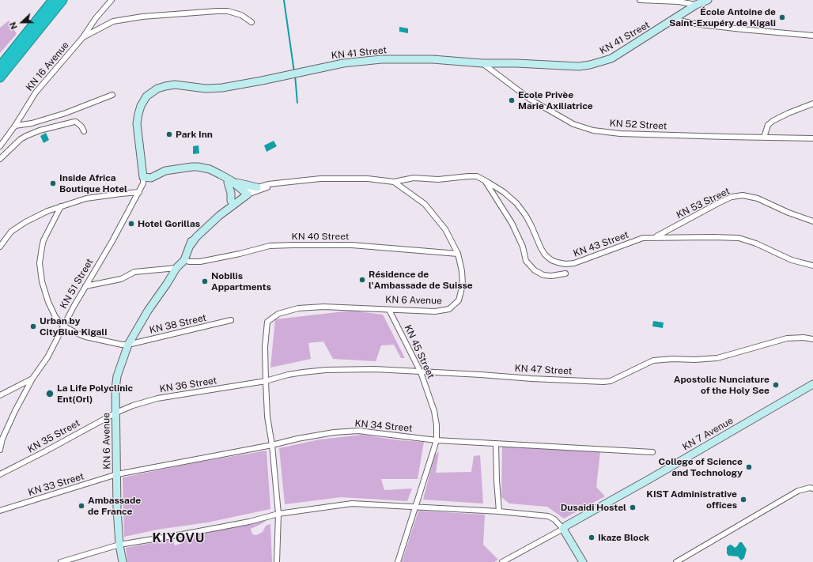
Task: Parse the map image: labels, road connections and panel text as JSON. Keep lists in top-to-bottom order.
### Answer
{
  "streets": {
    "main road": ["KN 41 Street", "KN 6 Avenue", "KN 7 Avenue"],
    "street": [
      "KN 16 Avenue",
      "KN 52 Street",
      "KN 53 Street",
      "KN 40 Street",
      "KN 43 Street",
      "KN 51 Street",
      "KN 38 Street",
      "KN 45 Street",
      "KN 47 Street",
      "KN 36 Street",
      "KN 34 Street",
      "KN 35 Street",
      "KN 33 Street"
    ]
  },
  "crossings": [
    ["KN 41 Street", "KN 52 Street"],
    ["KN 41 Street", "KN 51 Street"],
    ["KN 53 Street", "KN 43 Street"],
    ["KN 40 Street", "KN 6 Avenue"],
    ["KN 43 Street", "KN 6 Avenue"],
    ["KN 6 Avenue", "KN 38 Street"],
    ["KN 6 Avenue", "KN 45 Street"],
    ["KN 6 Avenue", "KN 47 Street"],
    ["KN 6 Avenue", "KN 36 Street"],
    ["KN 6 Avenue", "KN 34 Street"],
    ["KN 6 Avenue", "KN 35 Street"],
    ["KN 6 Avenue", "KN 33 Street"],
    ["KN 45 Street", "KN 47 Street"],
    ["KN 45 Street", "KN 34 Street"],
    ["KN 47 Street", "KN 36 Street"],
    ["KN 36 Street", "KN 35 Street"],
    ["KN 34 Street", "KN 33 Street"]
  ],
  "districts": ["KIYOVU"],
  "places": [
    "École Antoine de Saint-Exupéry de Kigali",
    "Ecole Privèe Marie Axiliatrice",
    "Park Inn",
    "Inside Africa Boutique Hotel",
    "Hotel Gorillas",
    "Résidence de l'Ambassade de Suisse",
    "Nobilis Appartments",
    "Urban by CityBlue Kigali",
    "Apostolic Nunciature of the Holy See",
    "La Life Polyclinic Ent(Orl)",
    "College of Science and Technology",
    "KIST Administrative offices",
    "Ambassade de France",
    "Dusaidi Hostel",
    "Ikaze Block"
  ],
  "north": "left"
}
